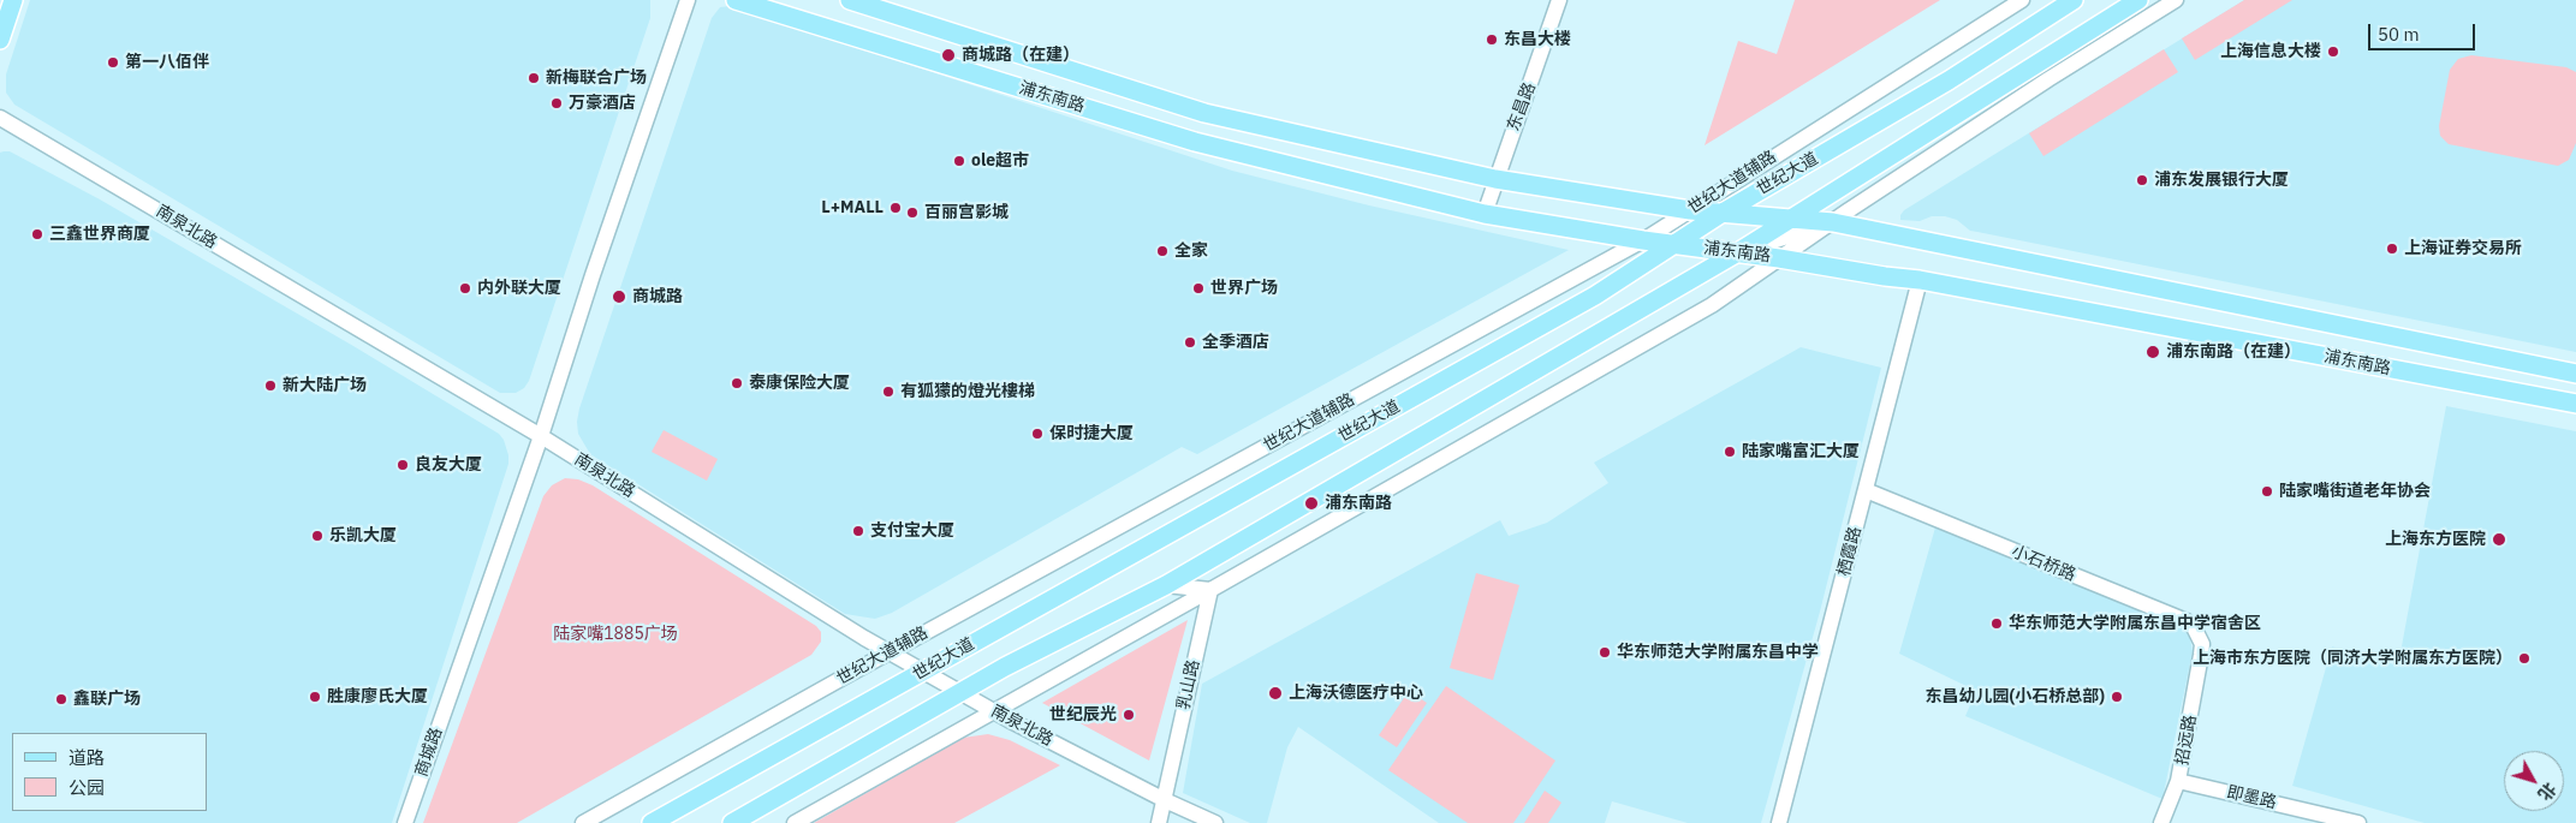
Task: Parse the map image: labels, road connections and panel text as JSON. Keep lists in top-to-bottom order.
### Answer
{
  "streets": {
    "main road": ["浦东南路", "世纪大道"],
    "street": [
      "东昌路",
      "世纪大道辅路",
      "南泉北路",
      "栖霞路",
      "小石桥路",
      "乳山路",
      "招远路",
      "商城路",
      "即墨路"
    ]
  },
  "crossings": [
    ["浦东南路", "东昌路"],
    ["浦东南路", "世纪大道"],
    ["浦东南路", "世纪大道辅路"],
    ["浦东南路", "栖霞路"],
    ["世纪大道", "南泉北路"],
    ["世纪大道辅路", "南泉北路"],
    ["南泉北路", "乳山路"],
    ["南泉北路", "商城路"],
    ["栖霞路", "小石桥路"],
    ["小石桥路", "招远路"],
    ["招远路", "即墨路"]
  ],
  "parks": ["陆家嘴1885广场"],
  "places": [
    "东昌大楼",
    "上海信息大楼",
    "商城路（在建）",
    "第一八佰伴",
    "新梅联合广场",
    "万豪酒店",
    "ole超市",
    "浦东发展银行大厦",
    "L+MALL",
    "百丽宫影城",
    "三鑫世界商厦",
    "上海证券交易所",
    "全家",
    "内外联大厦",
    "世界广场",
    "商城路",
    "全季酒店",
    "浦东南路（在建）",
    "泰康保险大厦",
    "新大陆广场",
    "有狐獴的燈光樓梯",
    "保时捷大厦",
    "陆家嘴富汇大厦",
    "良友大厦",
    "陆家嘴街道老年协会",
    "浦东南路",
    "支付宝大厦",
    "乐凯大厦",
    "上海东方医院",
    "华东师范大学附属东昌中学宿舍区",
    "华东师范大学附属东昌中学",
    "上海市东方医院（同济大学附属东方医院）",
    "上海沃德医疗中心",
    "胜康廖氏大厦",
    "东昌幼儿园(小石桥总部)",
    "鑫联广场",
    "世纪辰光"
  ],
  "legend": ["道路", "公园"],
  "scale_bar": "50 m",
  "north": "bottom right"
}
